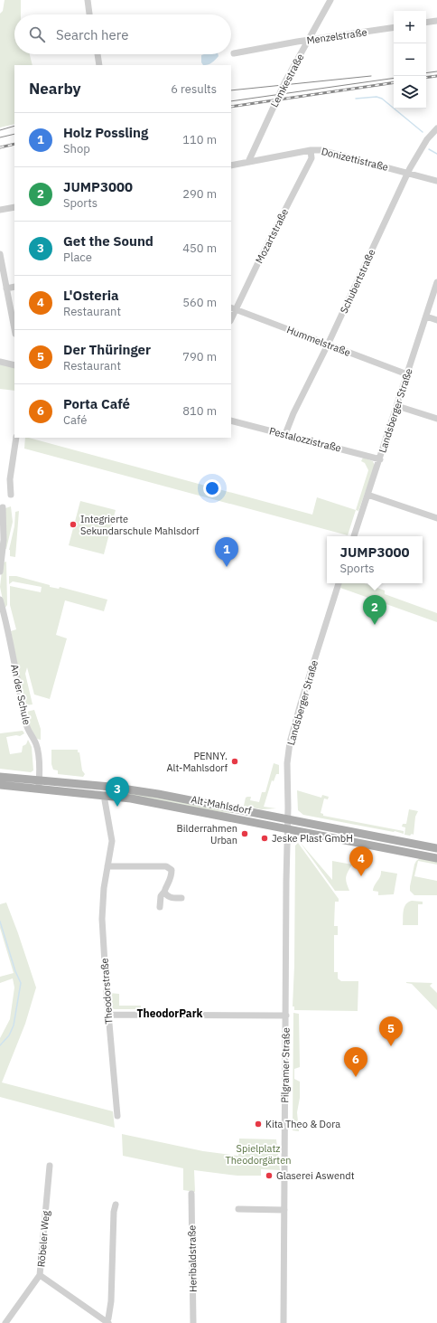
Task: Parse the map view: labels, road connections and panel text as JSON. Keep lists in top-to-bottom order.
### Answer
{
  "streets": {
    "main road": ["Alt-Mahlsdorf"],
    "street": [
      "Menzelstraße",
      "Lemkestraße",
      "Donizettistraße",
      "Mozartstraße",
      "Schubertstraße",
      "Hummelstraße",
      "Landsberger Straße",
      "Pestalozzistraße",
      "An der Schule",
      "Theodorstraße",
      "Pilgramer Straße",
      "Röbeler Weg",
      "Heribaldstraße"
    ]
  },
  "crossings": [
    ["Menzelstraße", "Lemkestraße"],
    ["Lemkestraße", "Donizettistraße"],
    ["Donizettistraße", "Mozartstraße"],
    ["Donizettistraße", "Schubertstraße"],
    ["Mozartstraße", "Hummelstraße"],
    ["Schubertstraße", "Hummelstraße"],
    ["Schubertstraße", "Pestalozzistraße"],
    ["Hummelstraße", "Landsberger Straße"],
    ["Landsberger Straße", "Pestalozzistraße"],
    ["Landsberger Straße", "Alt-Mahlsdorf"],
    ["Landsberger Straße", "Pilgramer Straße"],
    ["An der Schule", "Alt-Mahlsdorf"],
    ["Alt-Mahlsdorf", "Theodorstraße"],
    ["Alt-Mahlsdorf", "Pilgramer Straße"]
  ],
  "districts": ["TheodorPark"],
  "parks": ["Spielplatz Theodorgärten"],
  "places": [
    "Integrierte Sekundarschule Mahlsdorf",
    "PENNY. Alt-Mahlsdorf",
    "Bilderrahmen Urban",
    "Jeske Plast GmbH",
    "Kita Theo & Dora",
    "Glaserei Aswendt"
  ],
  "page": {
    "map_buttons": ["+", "−"],
    "search": "Search here",
    "heading": ["Nearby", "6 results"],
    "list": [
      {
        "mark": "1",
        "name": "Holz Possling",
        "note": "Shop",
        "value": "110 m"
      },
      {
        "mark": "2",
        "name": "JUMP3000",
        "note": "Sports",
        "value": "290 m"
      },
      {
        "mark": "3",
        "name": "Get the Sound",
        "note": "Place",
        "value": "450 m"
      },
      {
        "mark": "4",
        "name": "L'Osteria",
        "note": "Restaurant",
        "value": "560 m"
      },
      {
        "mark": "5",
        "name": "Der Thüringer",
        "note": "Restaurant",
        "value": "790 m"
      },
      {
        "mark": "6",
        "name": "Porta Café",
        "note": "Café",
        "value": "810 m"
      }
    ],
    "popup": ["JUMP3000", "Sports"],
    "pins": [
      "1",
      "2",
      "3",
      "4",
      "5",
      "6"
    ]
  }
}
